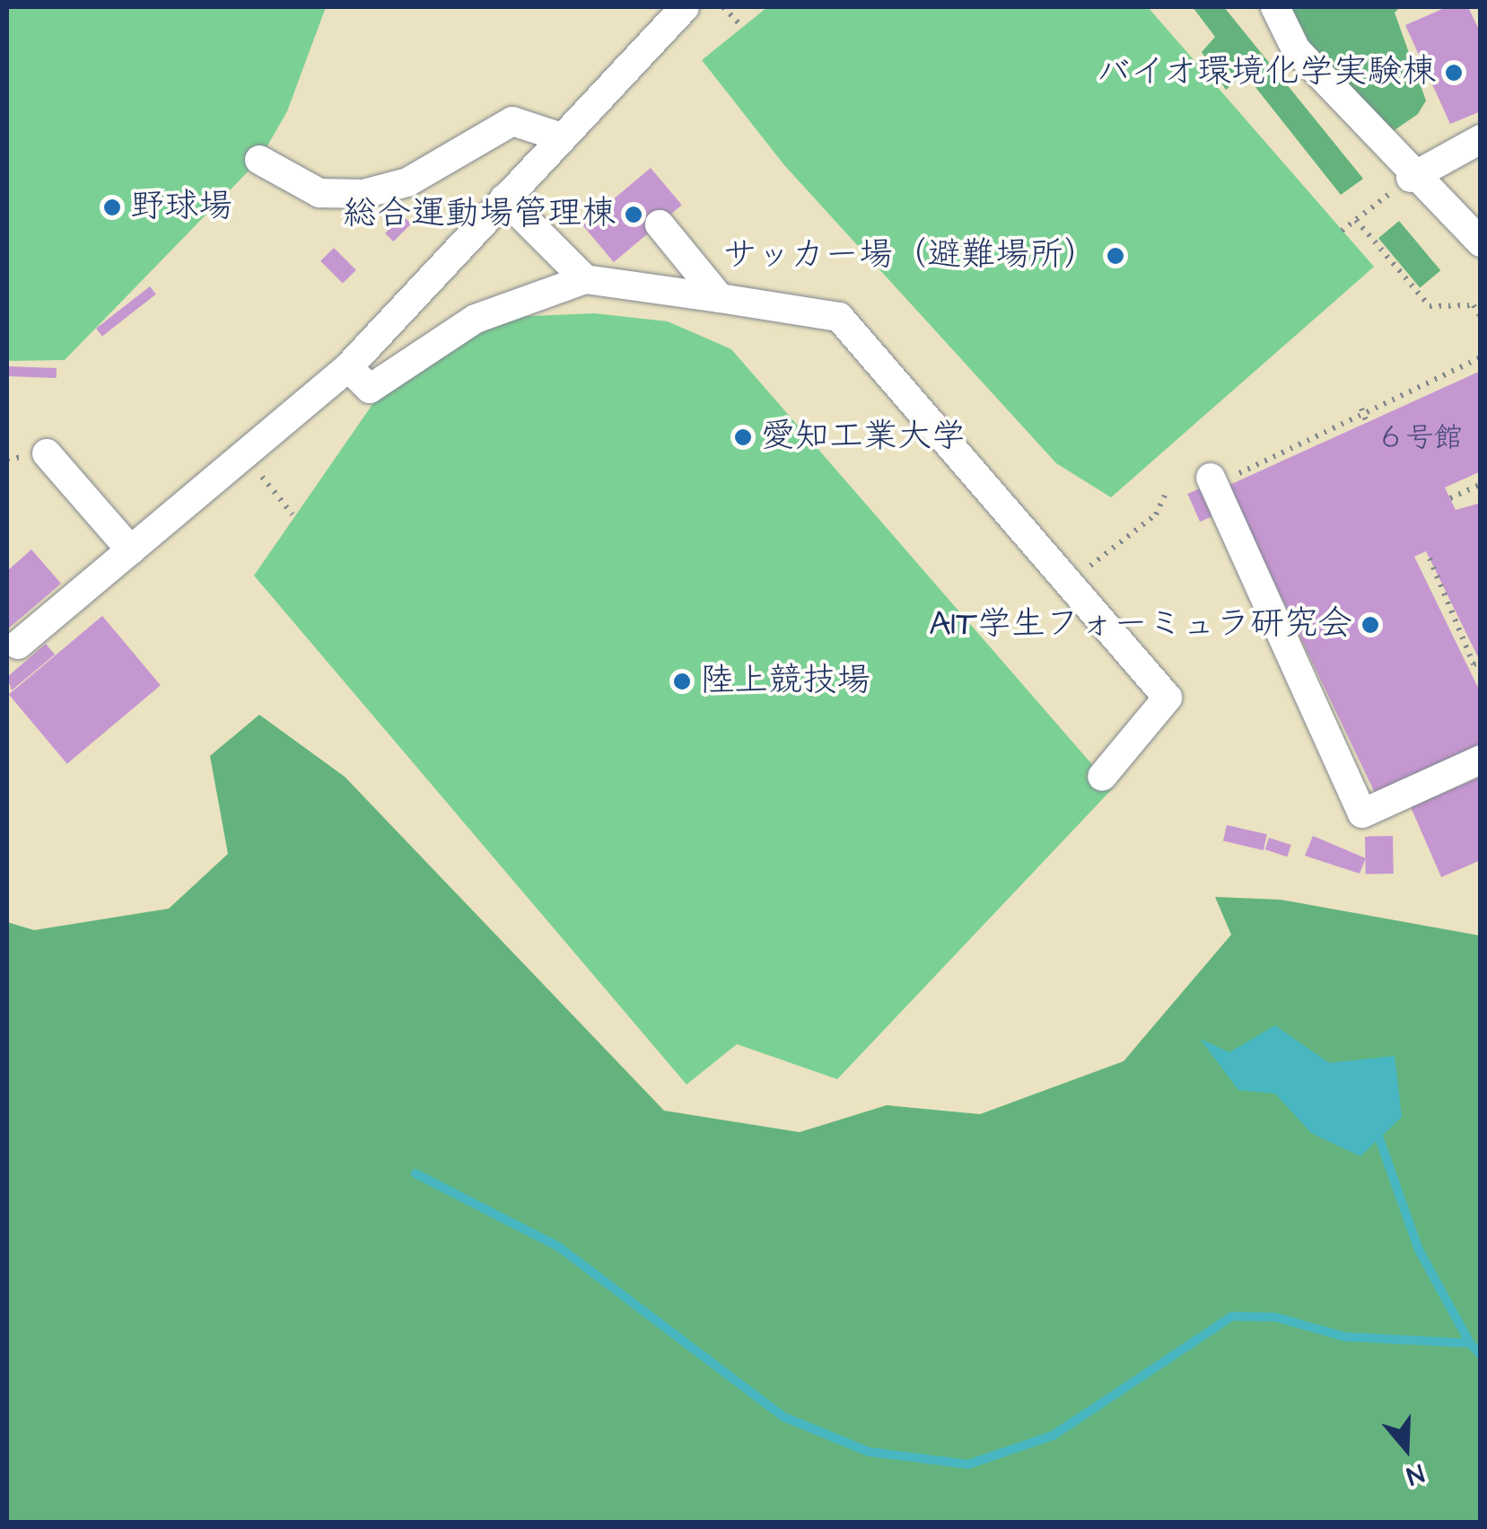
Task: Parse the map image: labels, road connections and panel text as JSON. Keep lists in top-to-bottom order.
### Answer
{
  "places": [
    "バイオ環境化学実験棟",
    "野球場",
    "総合運動場管理棟",
    "サッカー場（避難場所）",
    "愛知工業大学",
    "AIT学生フォーミュラ研究会",
    "陸上競技場"
  ],
  "house_numbers": ["６号館"],
  "north": "bottom"
}
